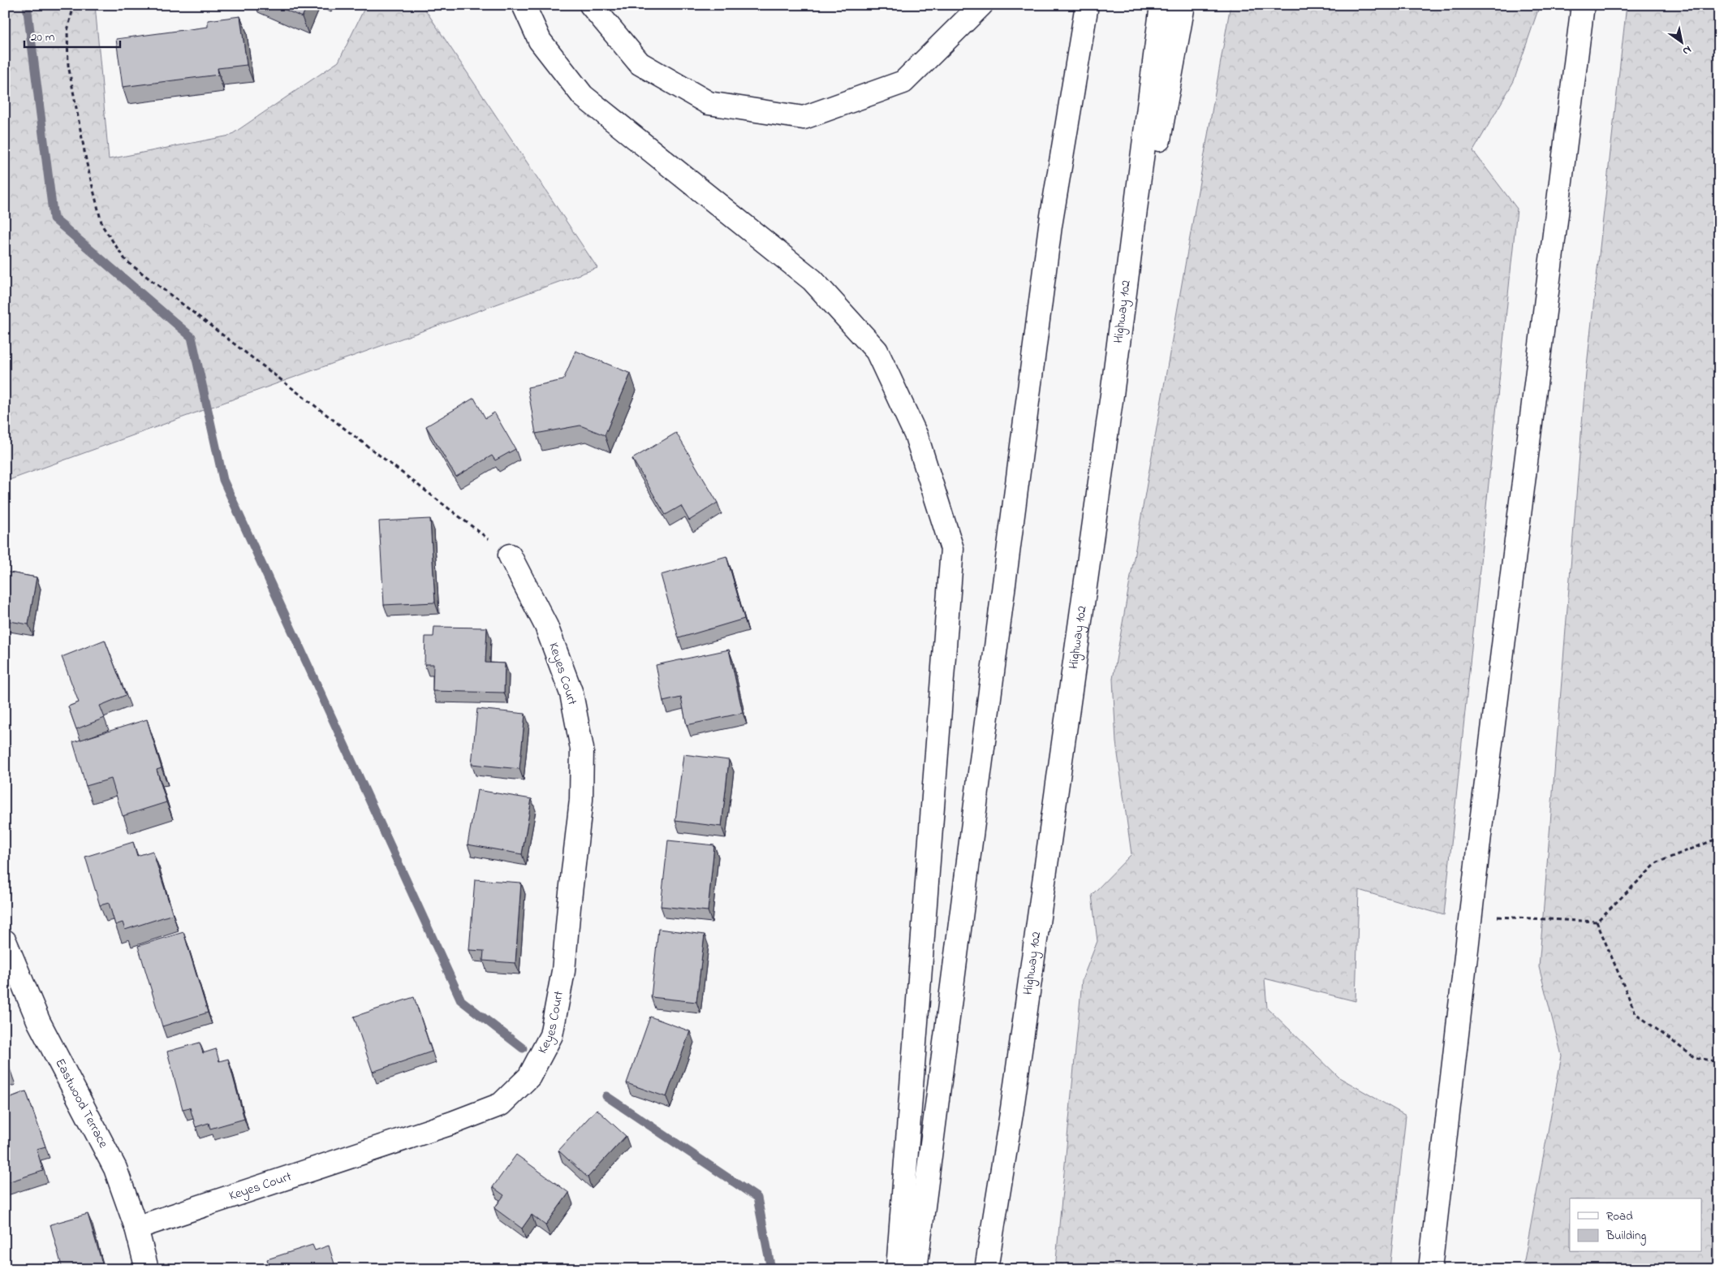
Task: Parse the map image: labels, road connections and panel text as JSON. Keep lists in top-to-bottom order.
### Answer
{
  "streets": {
    "main road": ["Highway 102", "Keyes Court", "Eastwood Terrace"]
  },
  "crossings": [
    ["Keyes Court", "Eastwood Terrace"]
  ],
  "legend": ["Road", "Building"],
  "scale_bar": "20 m",
  "north": "bottom right"
}
